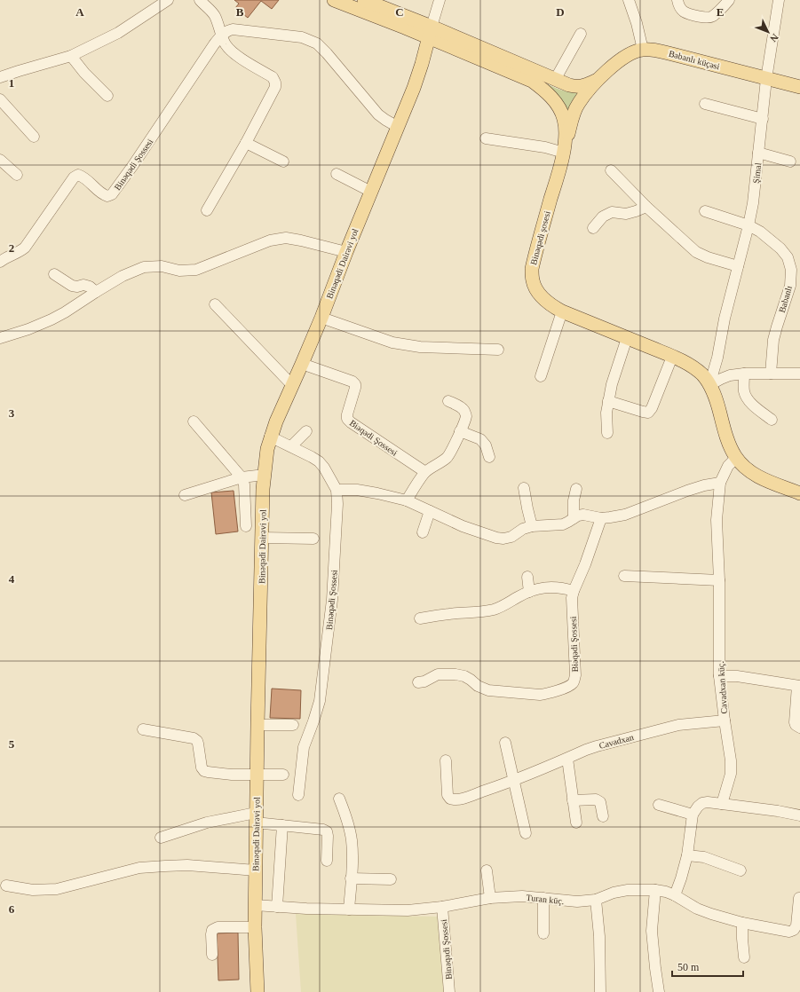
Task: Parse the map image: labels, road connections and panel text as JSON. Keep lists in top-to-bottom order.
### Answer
{
  "streets": {
    "main road": ["Babanlı küçəsi", "Binəqədi şosesi", "Binəqədi Dairəvi yol"],
    "street": [
      "Binəqədi Şossesi",
      "Şimal",
      "Babanlı",
      "Biəqədi Şossesi",
      "Cavadxan küç.",
      "Cavadxan",
      "Turan küç."
    ]
  },
  "crossings": [
    ["Babanlı küçəsi", "Şimal"],
    ["Babanlı küçəsi", "Binəqədi şosesi"],
    ["Binəqədi Şossesi", "Binəqədi Dairəvi yol"],
    ["Binəqədi Şossesi", "Turan küç."],
    ["Şimal", "Binəqədi şosesi"],
    ["Şimal", "Babanlı"],
    ["Binəqədi şosesi", "Binəqədi Dairəvi yol"],
    ["Binəqədi şosesi", "Cavadxan küç."],
    ["Binəqədi Dairəvi yol", "Biəqədi Şossesi"],
    ["Binəqədi Dairəvi yol", "Turan küç."],
    ["Cavadxan küç.", "Cavadxan"]
  ],
  "scale_bar": "50 m",
  "north": "bottom right",
  "grid": {
    "columns": [
      "A",
      "B",
      "C",
      "D",
      "E"
    ],
    "rows": [
      "1",
      "2",
      "3",
      "4",
      "5",
      "6"
    ]
  }
}
